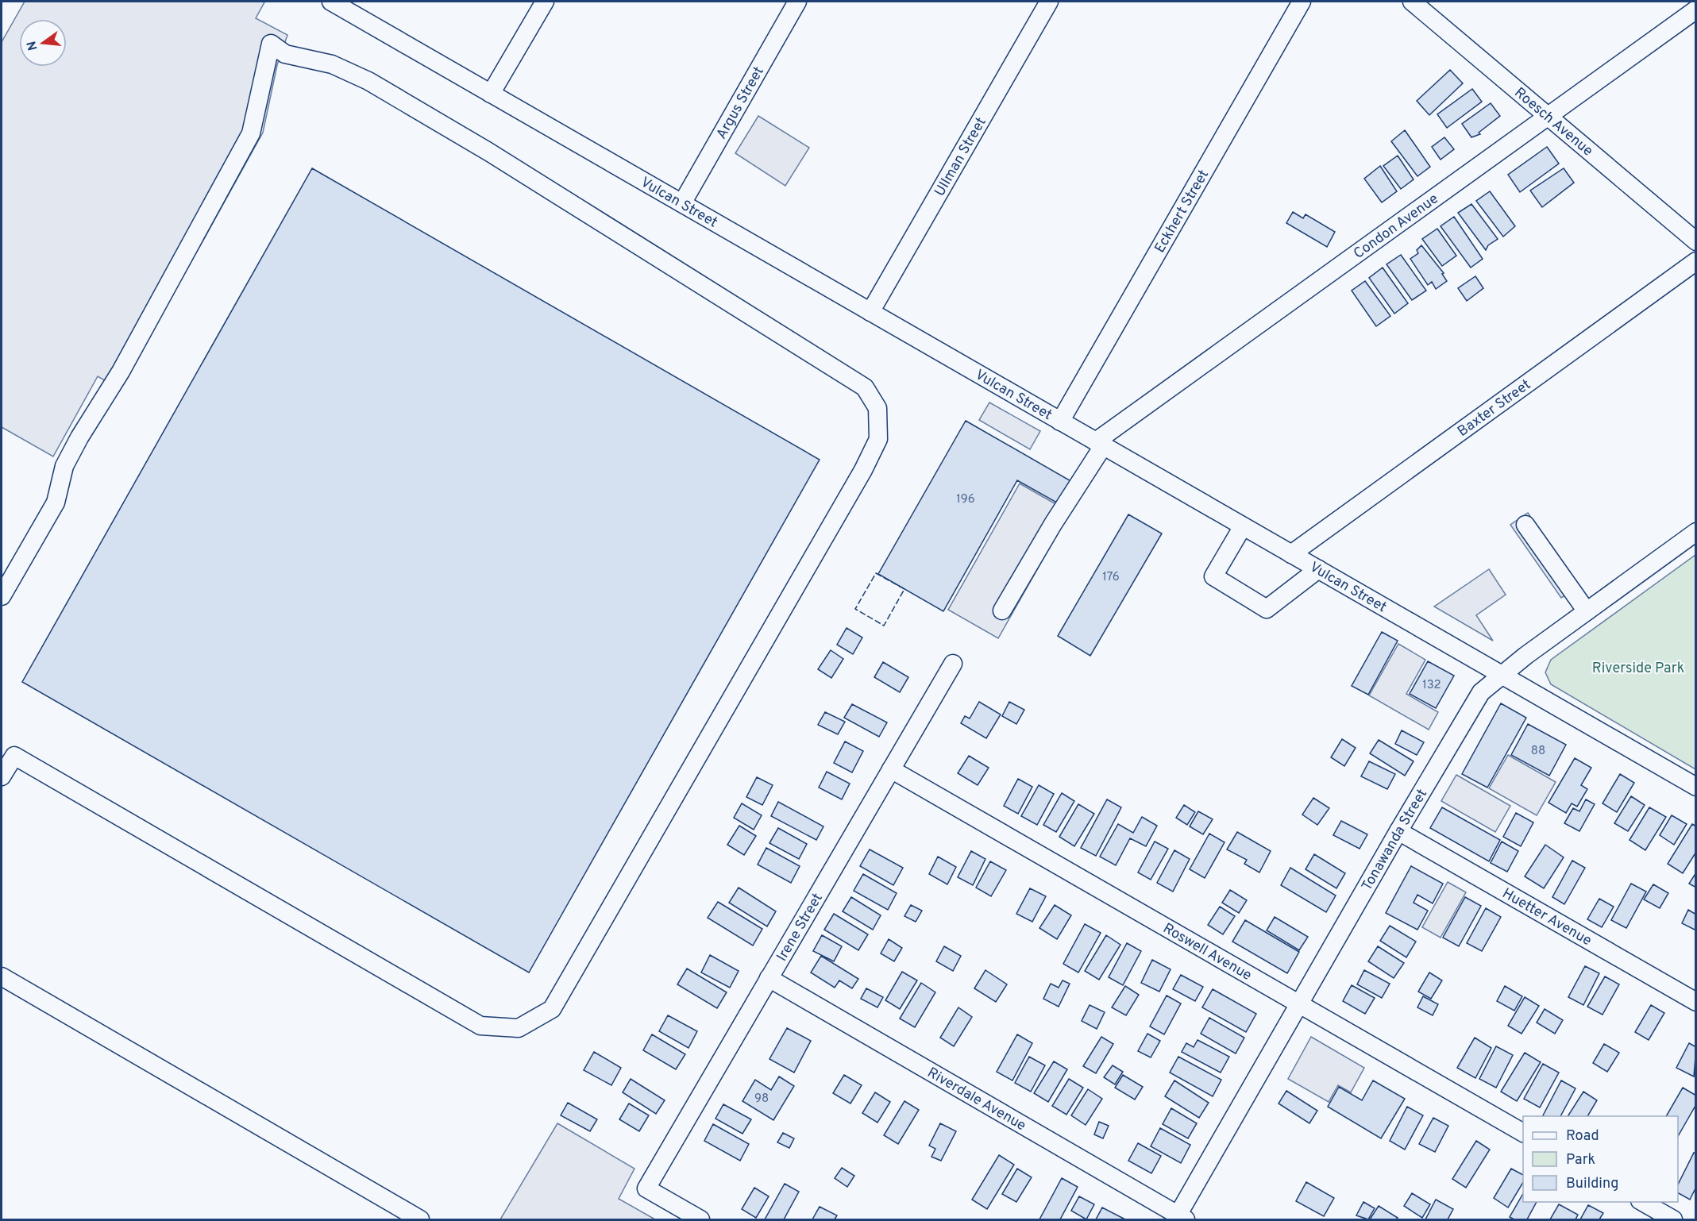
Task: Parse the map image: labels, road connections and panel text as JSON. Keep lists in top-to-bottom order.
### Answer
{
  "streets": {
    "street": [
      "Argus Street",
      "Roesch Avenue",
      "Ullman Street",
      "Vulcan Street",
      "Eckhert Street",
      "Condon Avenue",
      "Baxter Street",
      "Tonawanda Street",
      "Huetter Avenue",
      "Irene Street",
      "Roswell Avenue",
      "Riverdale Avenue"
    ]
  },
  "crossings": [
    ["Argus Street", "Vulcan Street"],
    ["Roesch Avenue", "Condon Avenue"],
    ["Ullman Street", "Vulcan Street"],
    ["Vulcan Street", "Eckhert Street"],
    ["Vulcan Street", "Condon Avenue"],
    ["Vulcan Street", "Baxter Street"],
    ["Vulcan Street", "Tonawanda Street"],
    ["Tonawanda Street", "Huetter Avenue"],
    ["Tonawanda Street", "Roswell Avenue"],
    ["Tonawanda Street", "Riverdale Avenue"],
    ["Irene Street", "Roswell Avenue"],
    ["Irene Street", "Riverdale Avenue"]
  ],
  "parks": ["Riverside Park"],
  "house_numbers": [
    "196",
    "176",
    "132",
    "88",
    "98"
  ],
  "legend": ["Road", "Park", "Building"],
  "north": "left"
}
